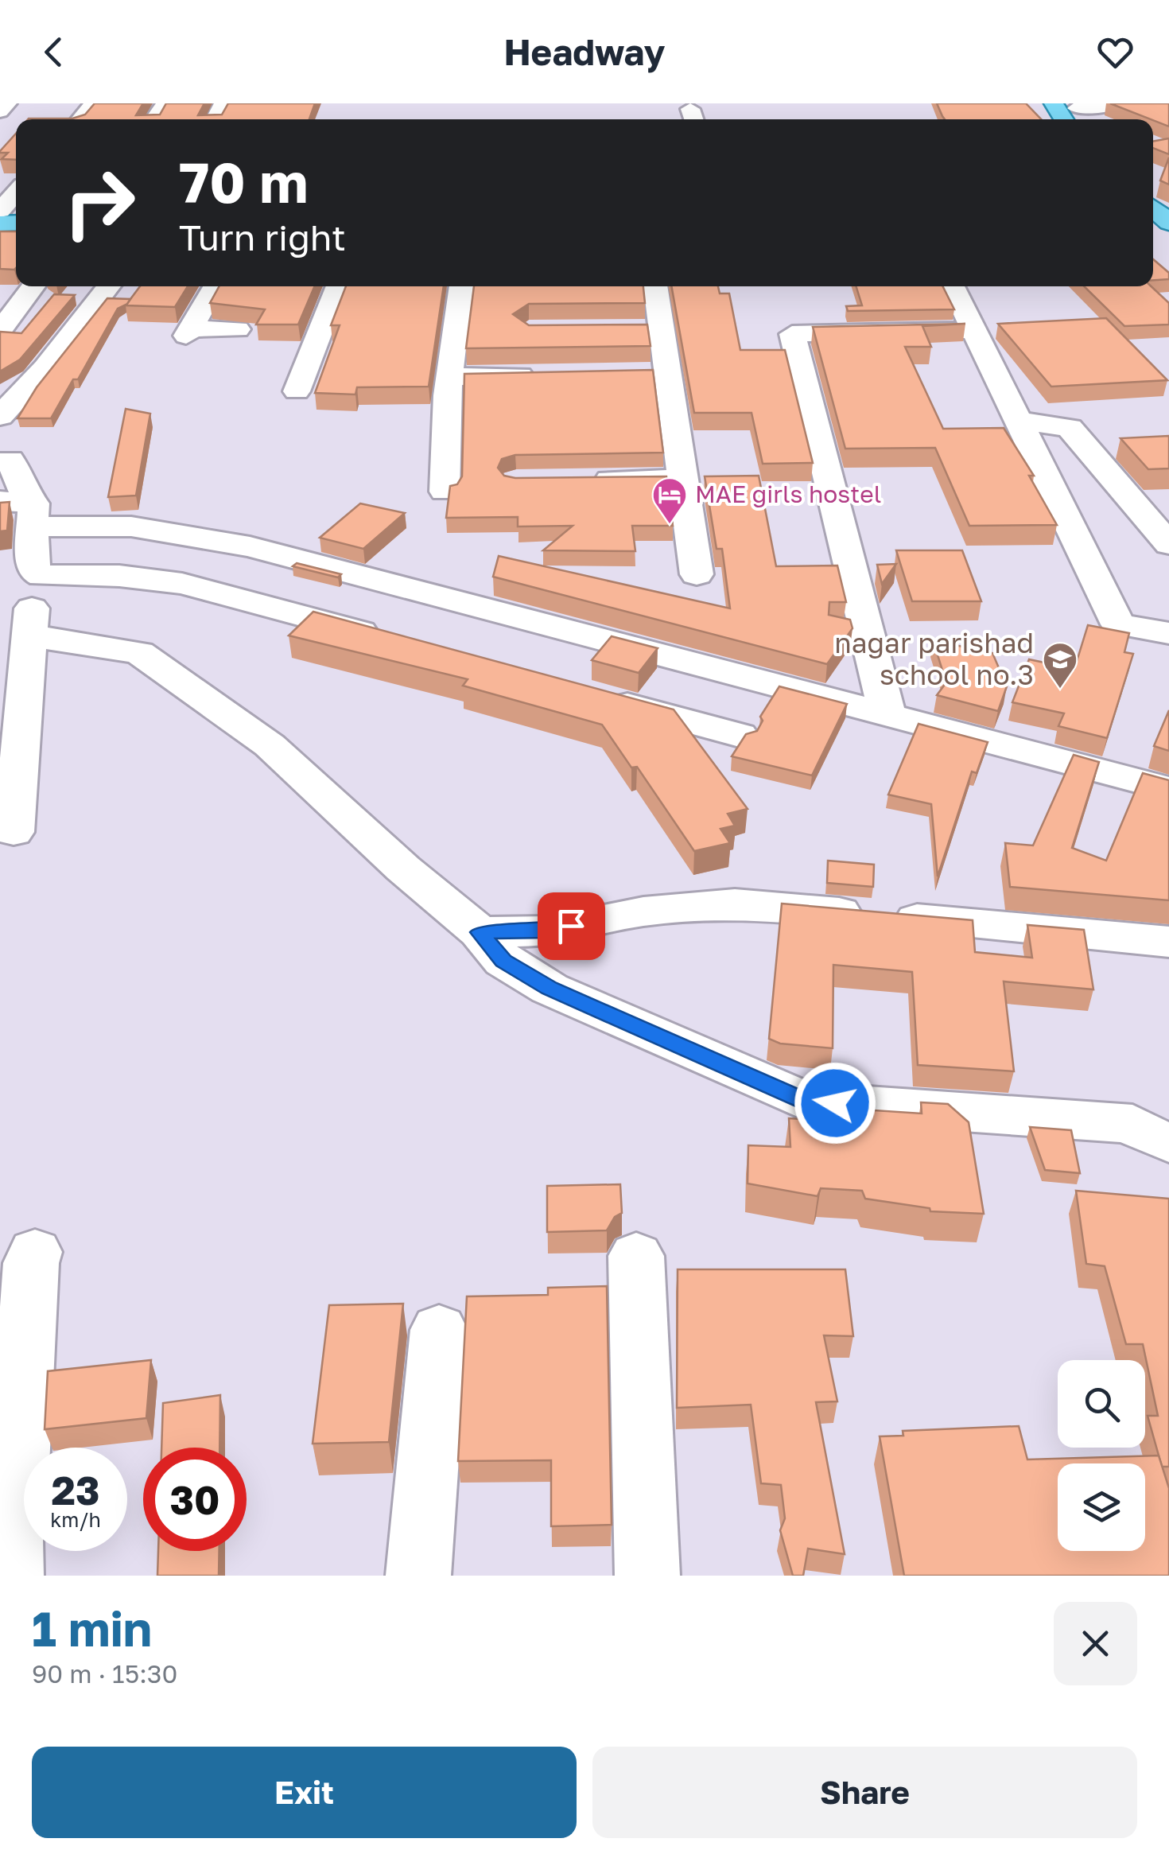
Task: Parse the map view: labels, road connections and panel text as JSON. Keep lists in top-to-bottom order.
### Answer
{
  "places": {
    "hotel": ["MAE girls hostel"],
    "school or university": ["nagar parishad school no.3"]
  },
  "page": {
    "header": "Headway",
    "turn": ["70 m", "Turn right"],
    "speed": "23 km/h",
    "limit": "30",
    "heading": ["1 min", "90 m · 15:30"],
    "buttons": ["Exit", "Share"]
  }
}
